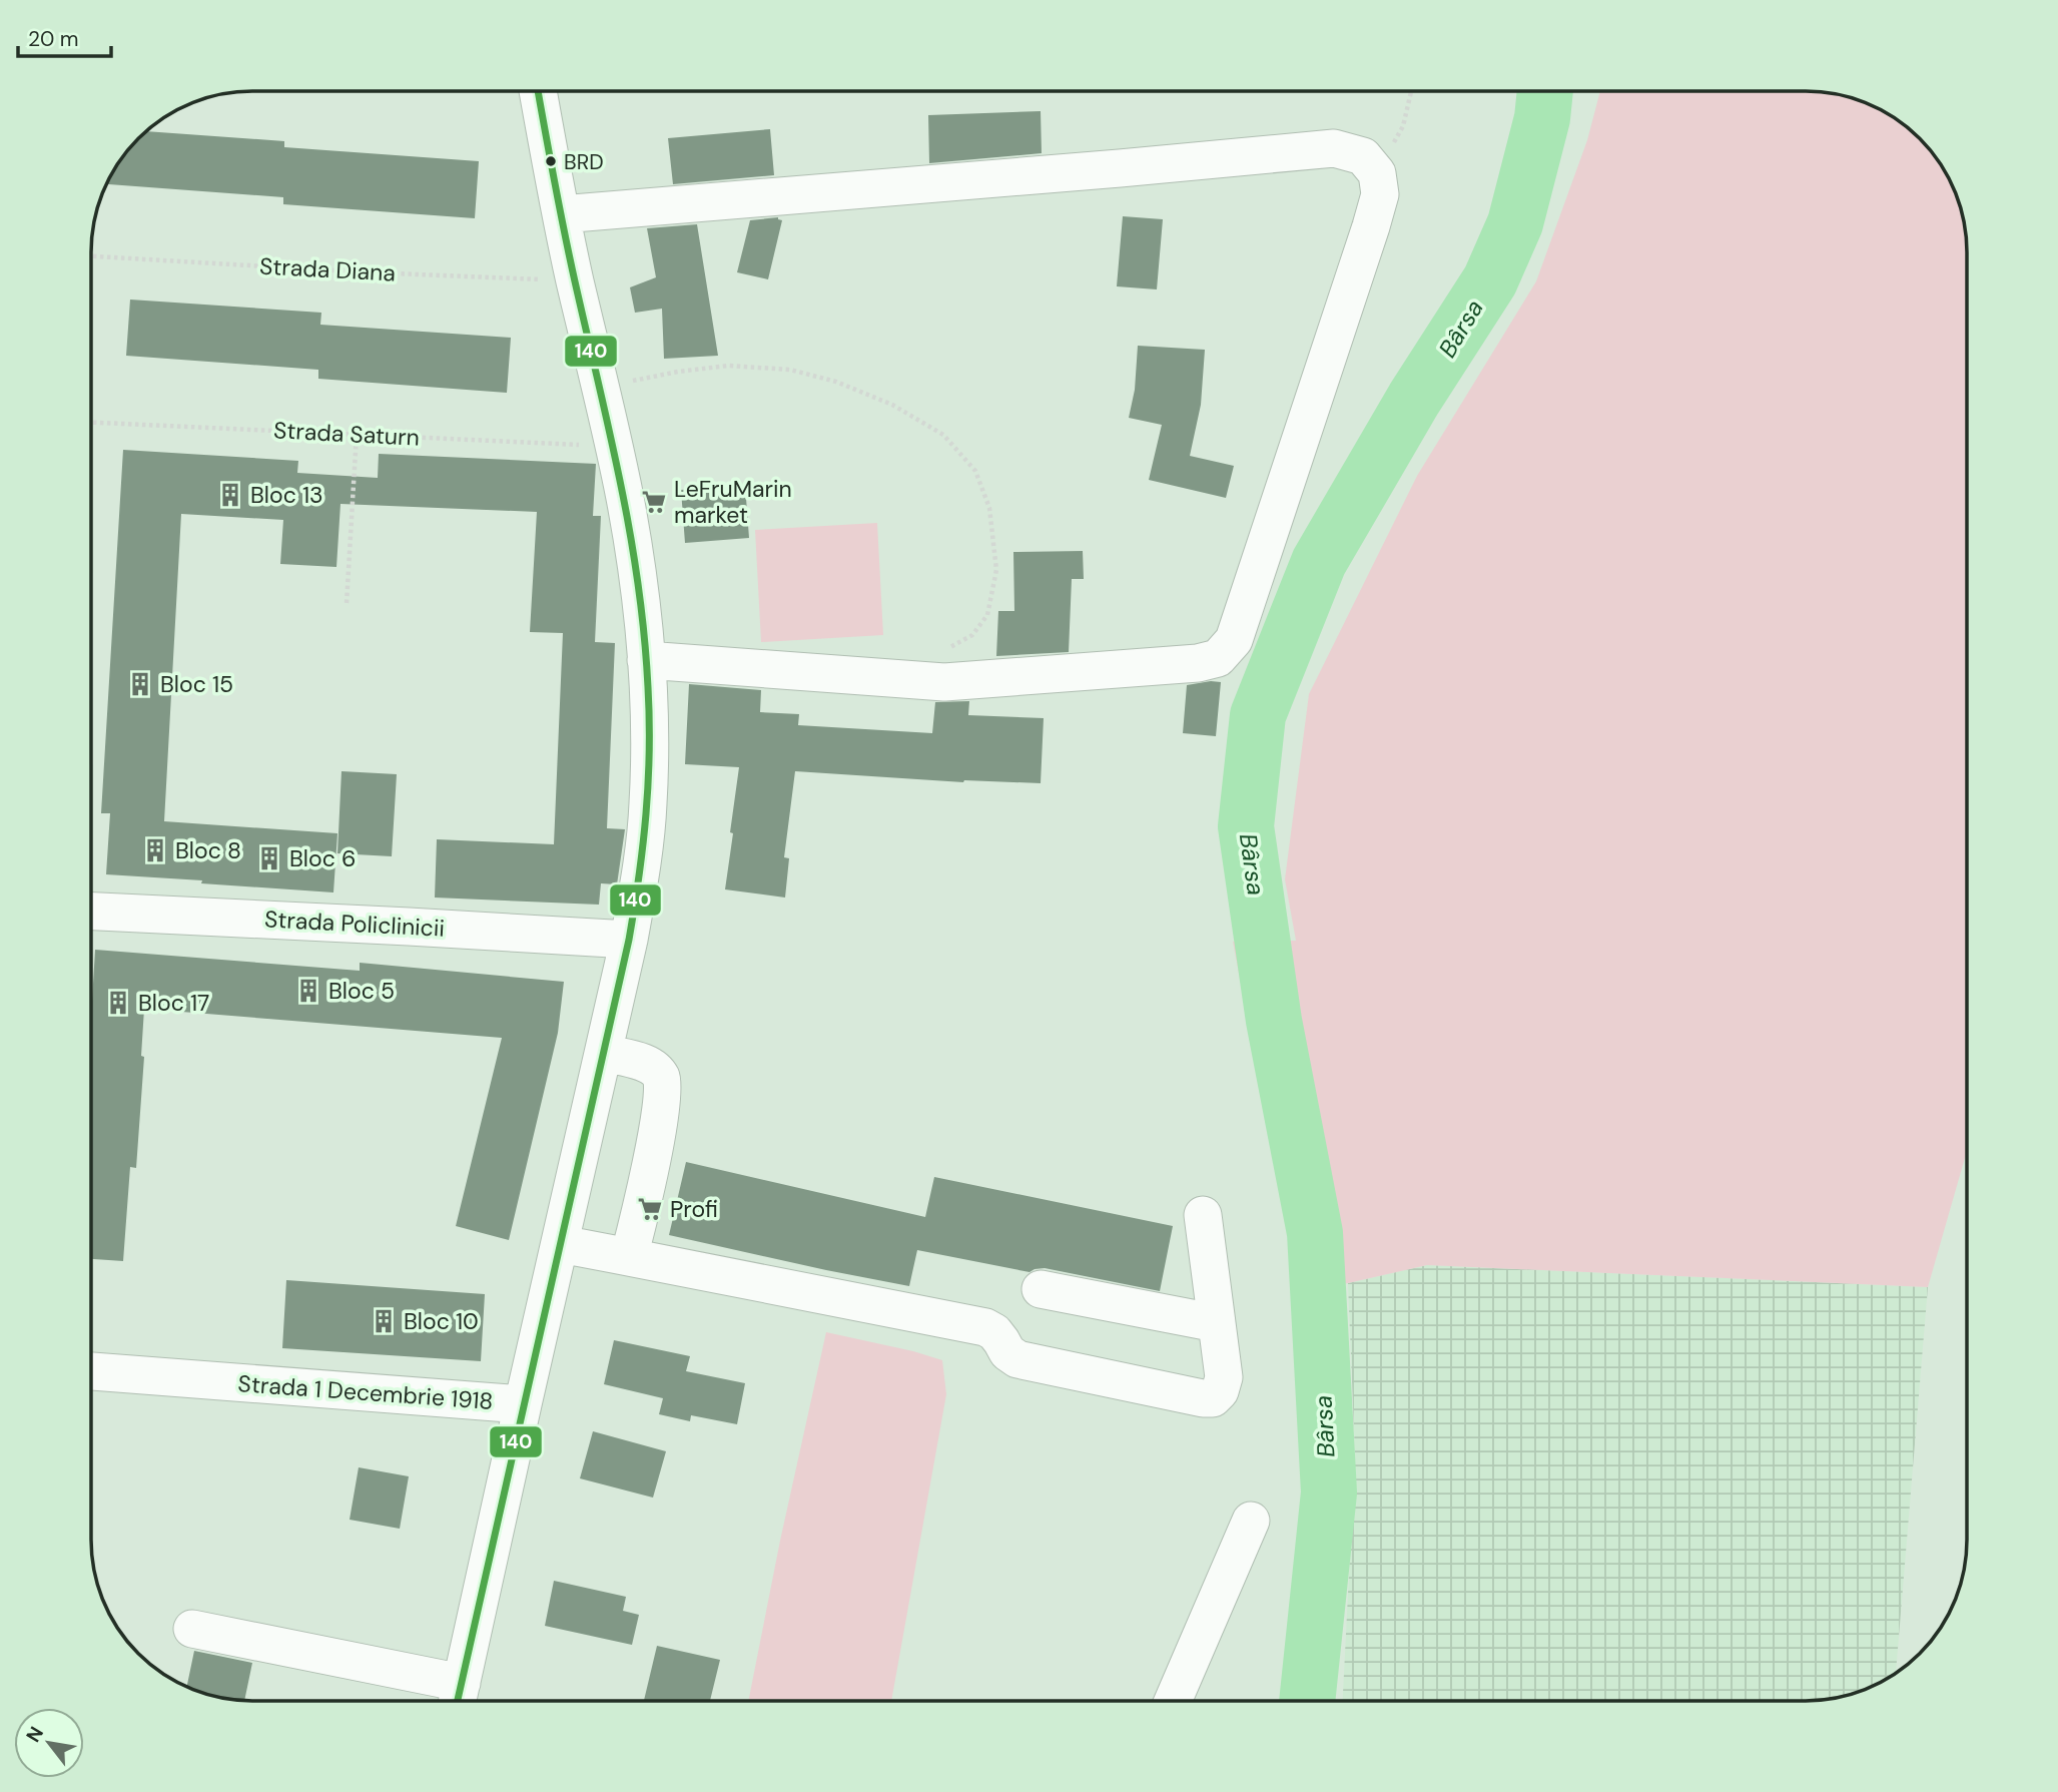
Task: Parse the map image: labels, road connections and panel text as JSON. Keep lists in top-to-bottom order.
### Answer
{
  "streets": {
    "street": ["Strada Policlinicii", "Strada 1 Decembrie 1918"],
    "path": ["Strada Diana", "Strada Saturn"]
  },
  "crossings": [
    ["Strada Diana", "Strada 1 Decembrie 1918"],
    ["Strada Saturn", "Strada 1 Decembrie 1918"],
    ["Strada Policlinicii", "Strada 1 Decembrie 1918"]
  ],
  "water": ["Bârsa"],
  "places": {
    "other": ["BRD"],
    "building": [
      "Bloc 13",
      "Bloc 15",
      "Bloc 8",
      "Bloc 6",
      "Bloc 5",
      "Bloc 17",
      "Bloc 10"
    ],
    "supermarket": ["LeFruMarin market", "Profi"]
  },
  "lines": ["transit line 140"],
  "scale_bar": "20 m",
  "north": "top left"
}
